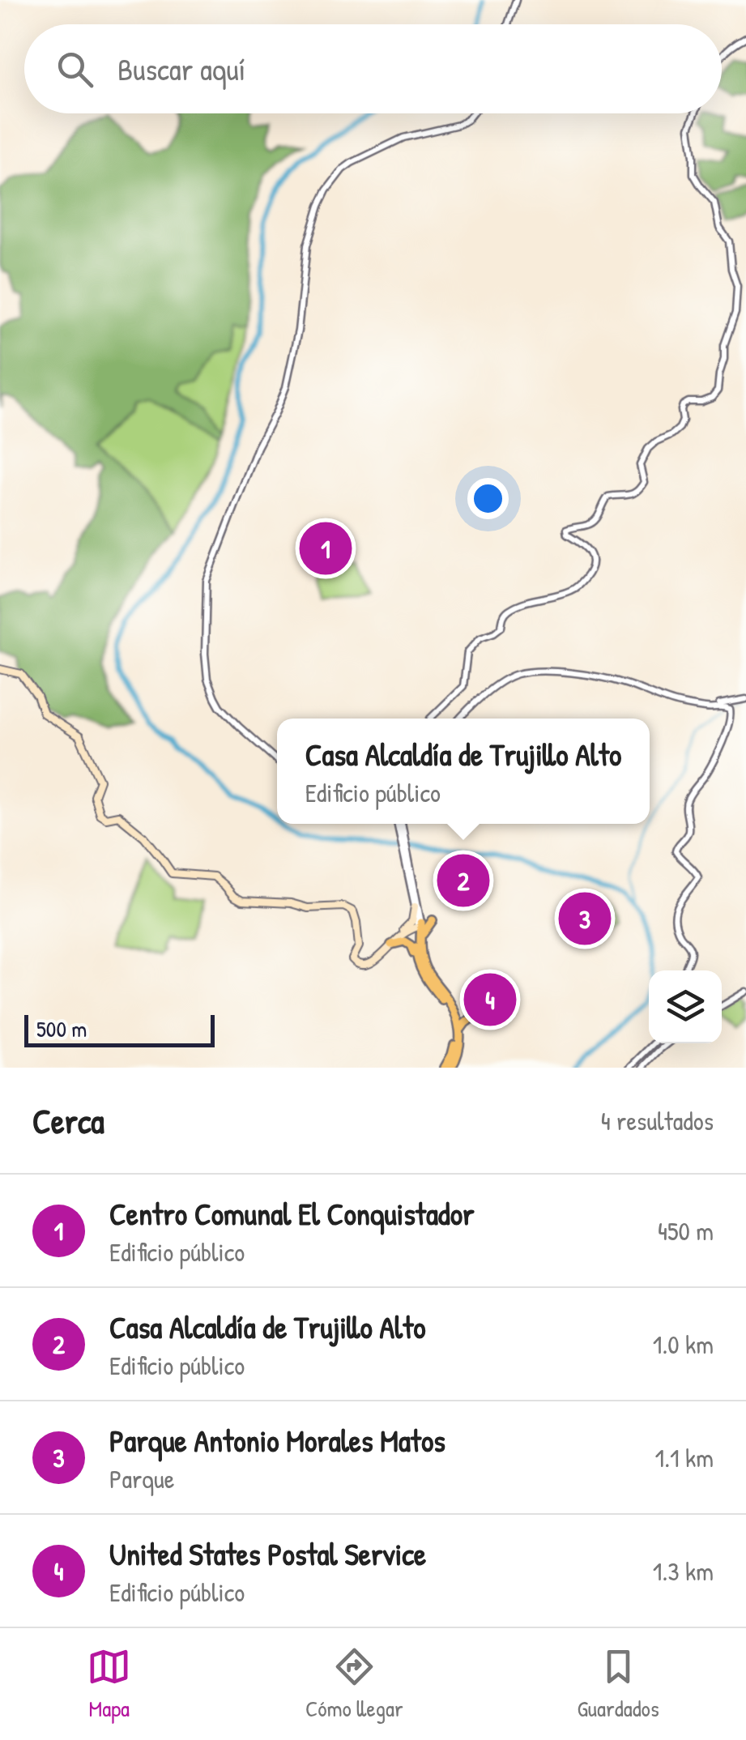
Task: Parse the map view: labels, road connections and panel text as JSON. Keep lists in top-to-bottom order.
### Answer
{
  "scale_bar": "500 m",
  "page": {
    "search": "Buscar aquí",
    "pins": [
      "1",
      "2",
      "3",
      "4"
    ],
    "popup": ["Casa Alcaldía de Trujillo Alto", "Edificio público"],
    "scale": "500 m",
    "heading": ["Cerca", "4 resultados"],
    "list": [
      {
        "mark": "1",
        "name": "Centro Comunal El Conquistador",
        "note": "Edificio público",
        "value": "450 m"
      },
      {
        "mark": "2",
        "name": "Casa Alcaldía de Trujillo Alto",
        "note": "Edificio público",
        "value": "1.0 km"
      },
      {
        "mark": "3",
        "name": "Parque Antonio Morales Matos",
        "note": "Parque",
        "value": "1.1 km"
      },
      {
        "mark": "4",
        "name": "United States Postal Service",
        "note": "Edificio público",
        "value": "1.3 km"
      }
    ],
    "nav": ["Mapa", "Cómo llegar", "Guardados"]
  }
}
